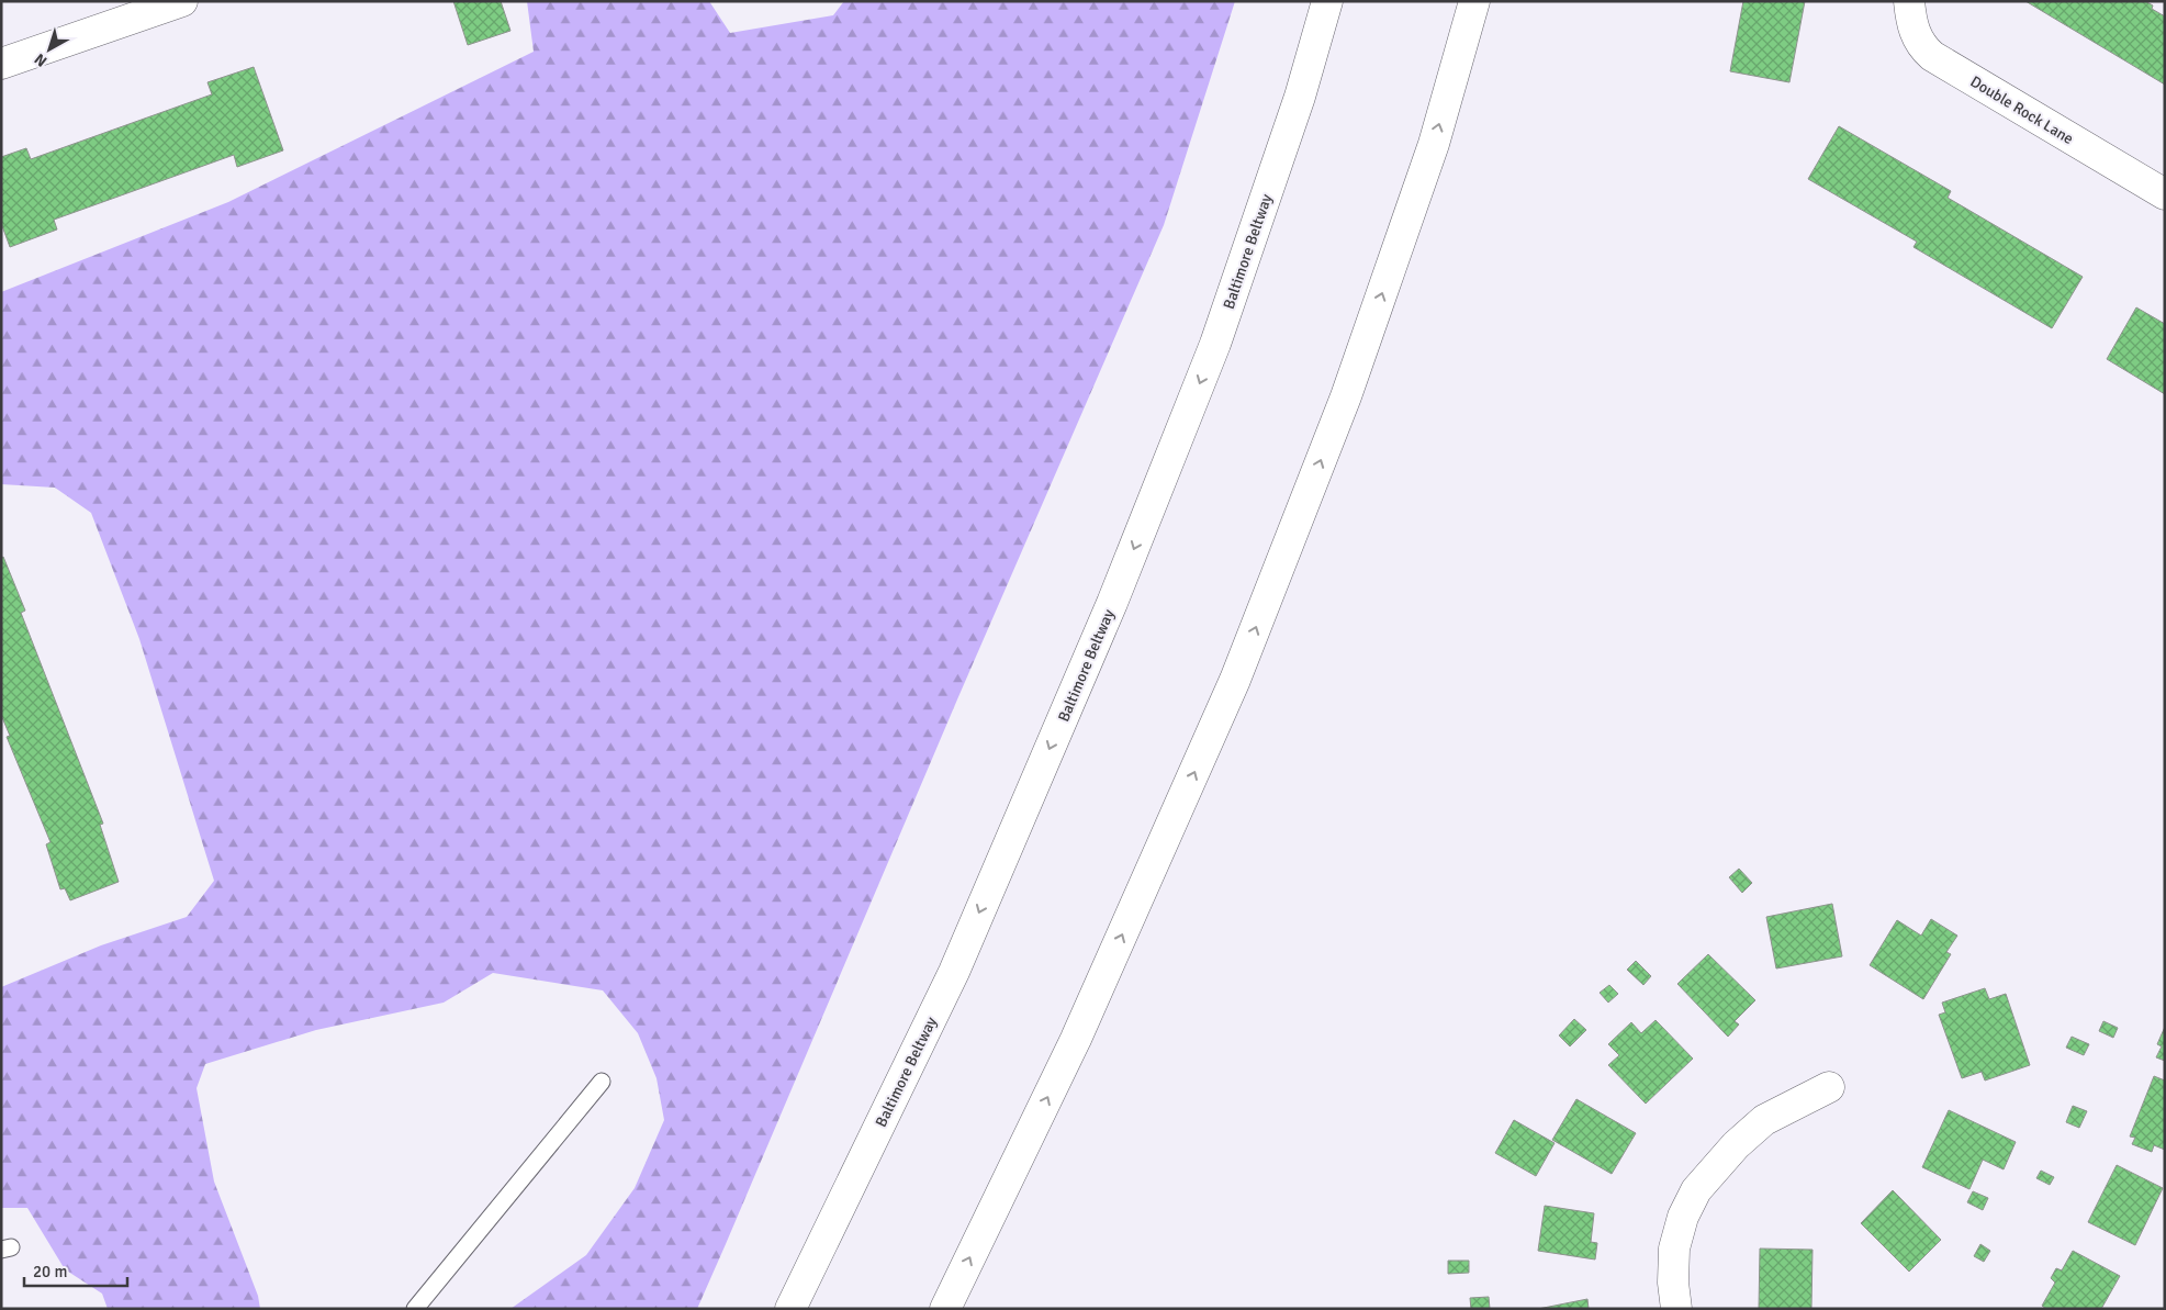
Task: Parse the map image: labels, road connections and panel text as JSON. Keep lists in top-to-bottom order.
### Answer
{
  "streets": {
    "main road": ["Double Rock Lane", "Baltimore Beltway"]
  },
  "scale_bar": "20 m",
  "north": "bottom left"
}
